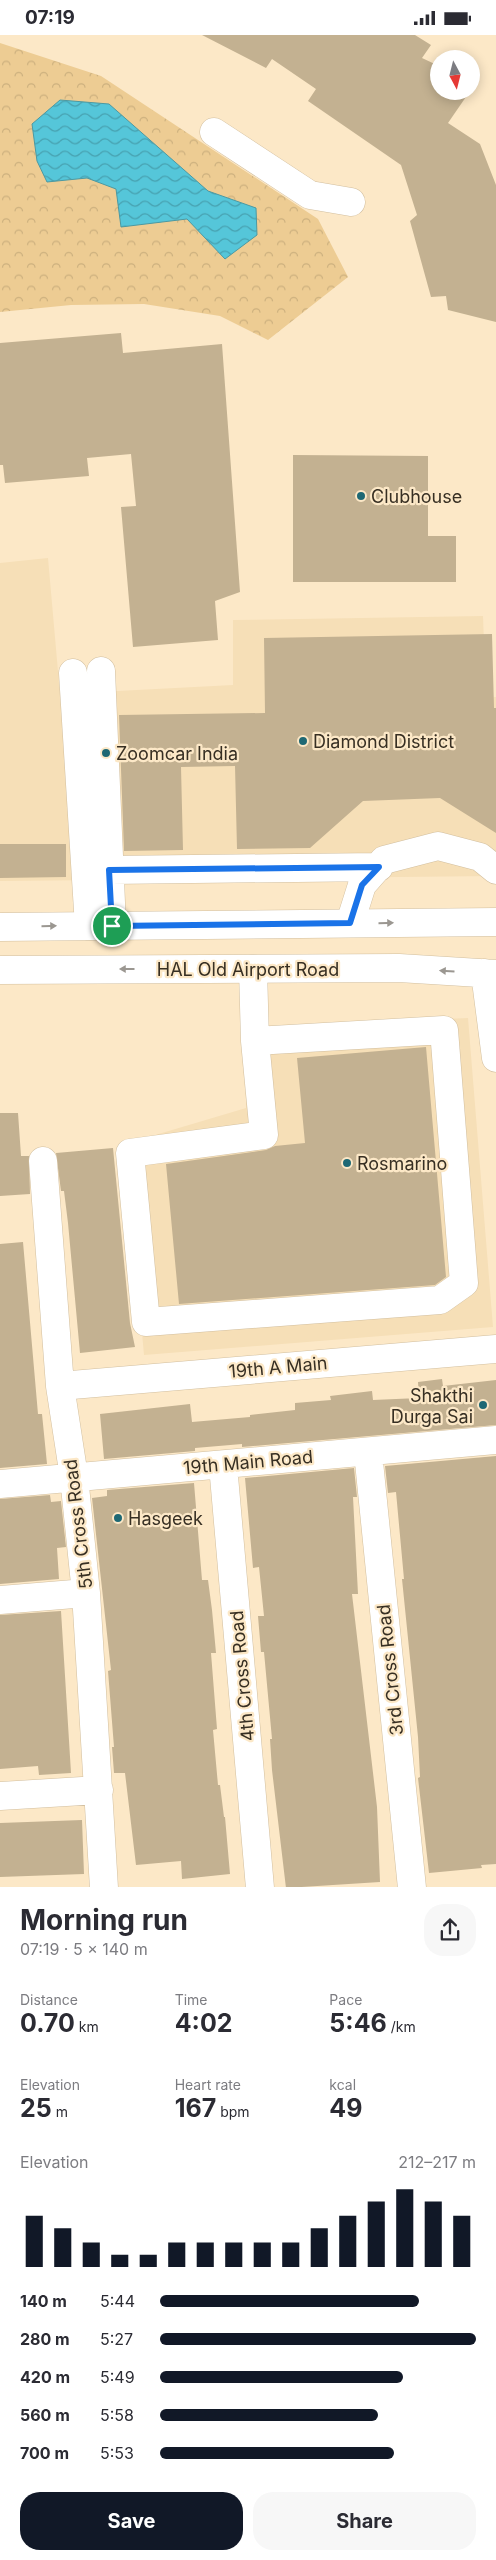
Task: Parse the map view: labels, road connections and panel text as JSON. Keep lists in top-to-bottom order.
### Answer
{
  "streets": {
    "street": [
      "HAL Old Airport Road",
      "19th A Main",
      "19th Main Road",
      "5th Cross Road",
      "3rd Cross Road",
      "4th Cross Road"
    ]
  },
  "crossings": [
    ["19th A Main", "5th Cross Road"],
    ["19th Main Road", "5th Cross Road"],
    ["19th Main Road", "3rd Cross Road"],
    ["19th Main Road", "4th Cross Road"]
  ],
  "places": [
    "Clubhouse",
    "Diamond District",
    "Zoomcar India",
    "Rosmarino",
    "Shakthi Durga Sai",
    "Hasgeek"
  ],
  "north": "bottom",
  "page": {
    "status": "07:19",
    "heading": ["Morning run", "07:19 · 5 × 140 m"],
    "stats": [
      ["Distance", "0.70 km"],
      ["Time", "4:02"],
      ["Pace", "5:46 /km"],
      ["Elevation", "25 m"],
      ["Heart rate", "167 bpm"],
      ["kcal", "49"]
    ],
    "chart": ["Elevation", "212–217 m"],
    "list": [
      {
        "name": "140 m",
        "note": "5:44"
      },
      {
        "name": "280 m",
        "note": "5:27"
      },
      {
        "name": "420 m",
        "note": "5:49"
      },
      {
        "name": "560 m",
        "note": "5:58"
      },
      {
        "name": "700 m",
        "note": "5:53"
      }
    ],
    "buttons": ["Save", "Share"]
  }
}
